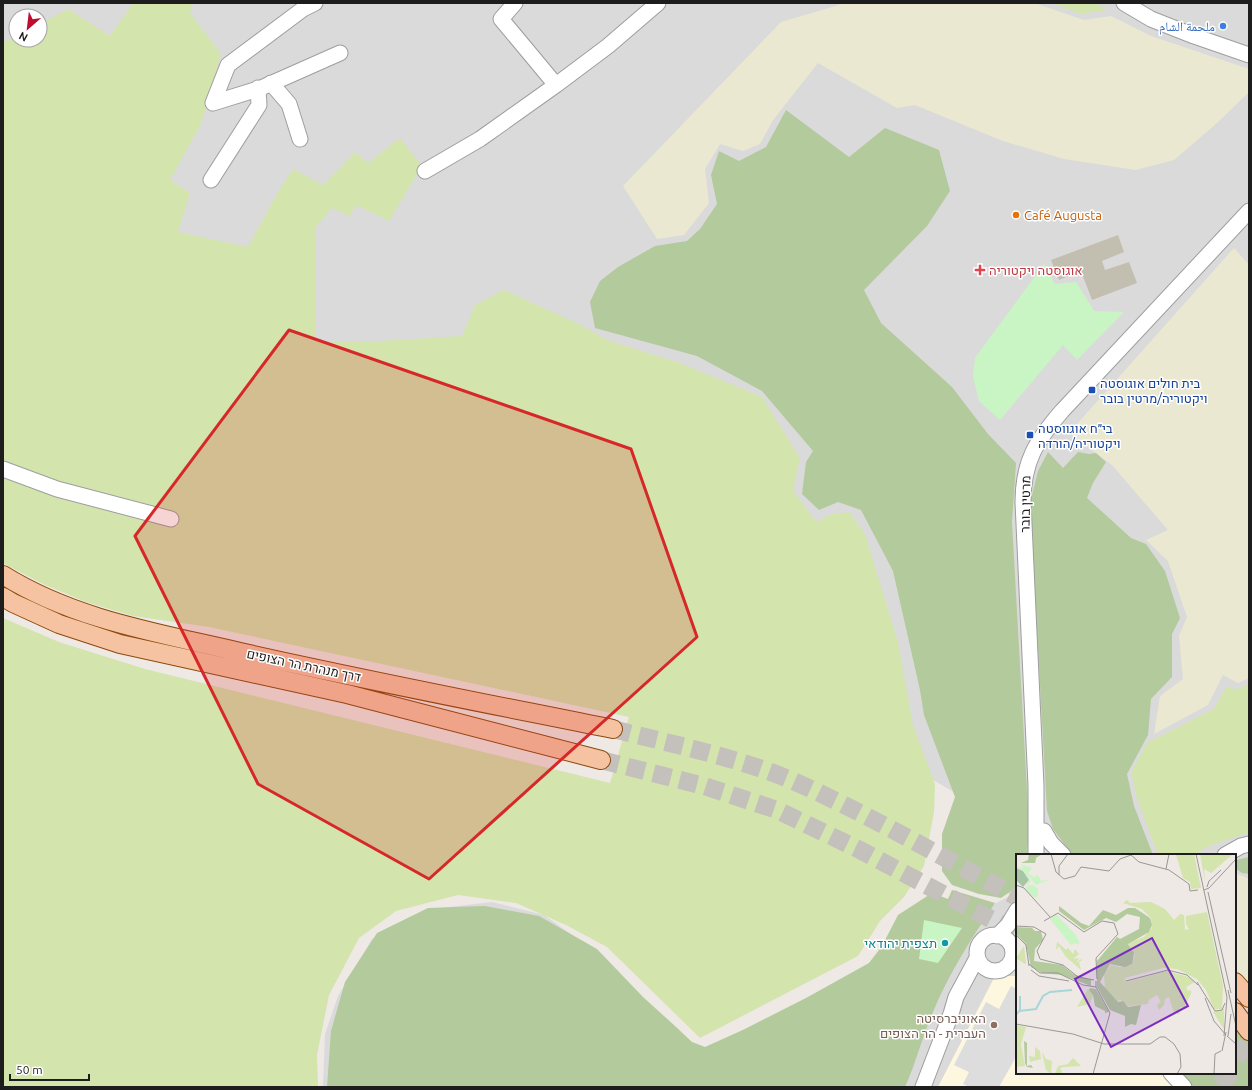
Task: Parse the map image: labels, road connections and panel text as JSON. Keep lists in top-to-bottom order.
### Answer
{
  "streets": {
    "main road": ["דרך מנהרת הר הצופים"],
    "street": ["מרטין בובר"]
  },
  "places": {
    "other": [
      "ملحمة الشام",
      "Café Augusta",
      "תצפית יהודאי",
      "האוניברסיטה העברית - הר הצופים"
    ],
    "health": ["אוגוסטה ויקטוריה"],
    "transit": ["בית חולים אוגוסטה ויקטוריה/מרטין בובר", "בי״ח אוגווסטה ויקטוריה/הורדה"]
  },
  "scale_bar": "50 m",
  "north": "bottom left"
}
